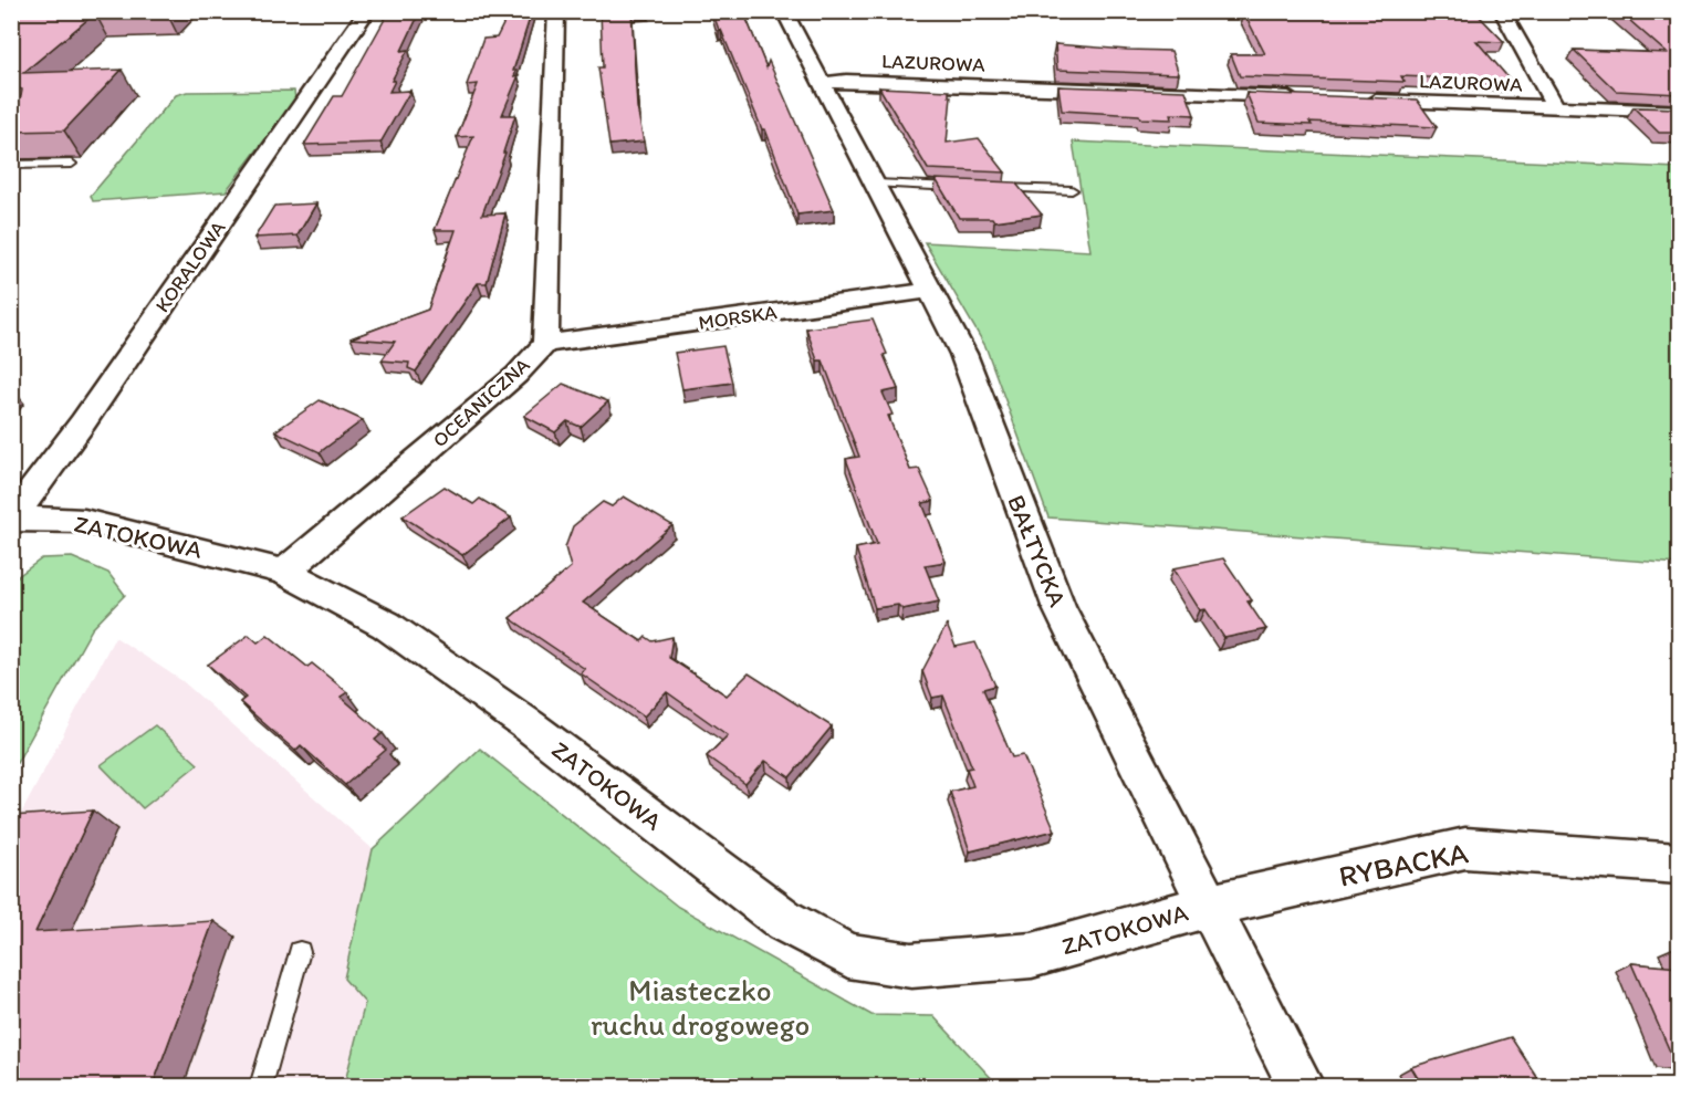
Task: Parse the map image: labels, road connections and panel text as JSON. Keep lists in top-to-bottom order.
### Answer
{
  "streets": {
    "street": [
      "LAZUROWA",
      "KORALOWA",
      "MORSKA",
      "OCEANICZNA",
      "ZATOKOWA",
      "BAŁTYCKA",
      "RYBACKA"
    ]
  },
  "crossings": [
    ["LAZUROWA", "BAŁTYCKA"],
    ["KORALOWA", "ZATOKOWA"],
    ["MORSKA", "OCEANICZNA"],
    ["MORSKA", "BAŁTYCKA"],
    ["OCEANICZNA", "ZATOKOWA"],
    ["ZATOKOWA", "BAŁTYCKA"],
    ["ZATOKOWA", "RYBACKA"],
    ["BAŁTYCKA", "RYBACKA"]
  ],
  "parks": ["Miasteczko ruchu drogowego"]
}
